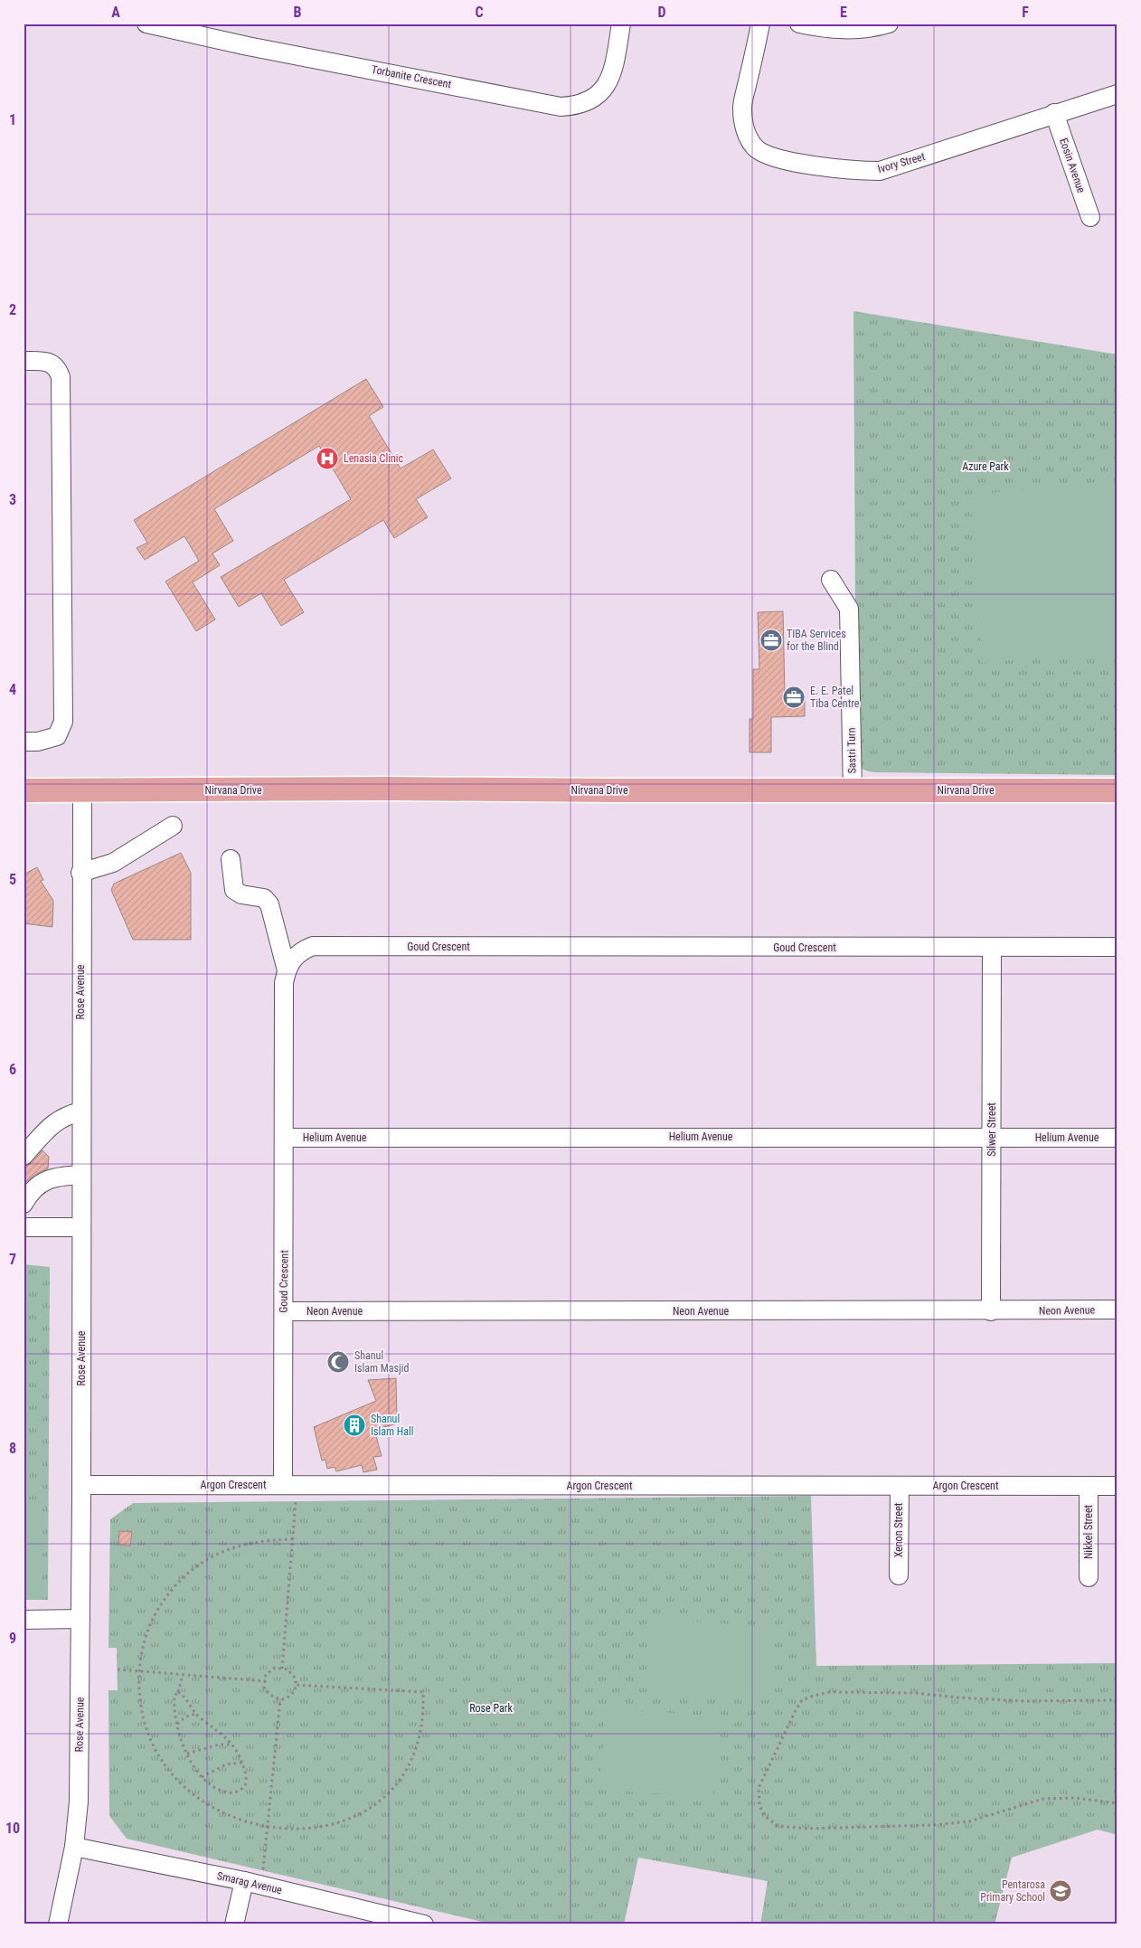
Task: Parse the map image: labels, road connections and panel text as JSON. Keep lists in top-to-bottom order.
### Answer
{
  "streets": {
    "main road": ["Nirvana Drive"],
    "street": [
      "Torbanite Crescent",
      "Ivory Street",
      "Eosin Avenue",
      "Sastri Turn",
      "Goud Crescent",
      "Rose Avenue",
      "Silwer Street",
      "Helium Avenue",
      "Neon Avenue",
      "Argon Crescent",
      "Xenon Street",
      "Nikkel Street",
      "Smarag Avenue"
    ]
  },
  "crossings": [
    ["Ivory Street", "Eosin Avenue"],
    ["Sastri Turn", "Nirvana Drive"],
    ["Nirvana Drive", "Rose Avenue"],
    ["Goud Crescent", "Silwer Street"],
    ["Goud Crescent", "Helium Avenue"],
    ["Goud Crescent", "Neon Avenue"],
    ["Goud Crescent", "Argon Crescent"],
    ["Rose Avenue", "Argon Crescent"],
    ["Rose Avenue", "Smarag Avenue"],
    ["Silwer Street", "Helium Avenue"],
    ["Silwer Street", "Neon Avenue"],
    ["Argon Crescent", "Xenon Street"],
    ["Argon Crescent", "Nikkel Street"]
  ],
  "parks": ["Azure Park", "Rose Park"],
  "places": {
    "hospital": ["Lenasia Clinic"],
    "office": ["TIBA Services for the Blind", "E. E. Patel Tiba Centre"],
    "mosque": ["Shanul Islam Masjid"],
    "building": ["Shanul Islam Hall"],
    "school or university": ["Pentarosa Primary School"]
  },
  "grid": {
    "columns": [
      "A",
      "B",
      "C",
      "D",
      "E",
      "F"
    ],
    "rows": [
      "1",
      "2",
      "3",
      "4",
      "5",
      "6",
      "7",
      "8",
      "9",
      "10"
    ]
  }
}
